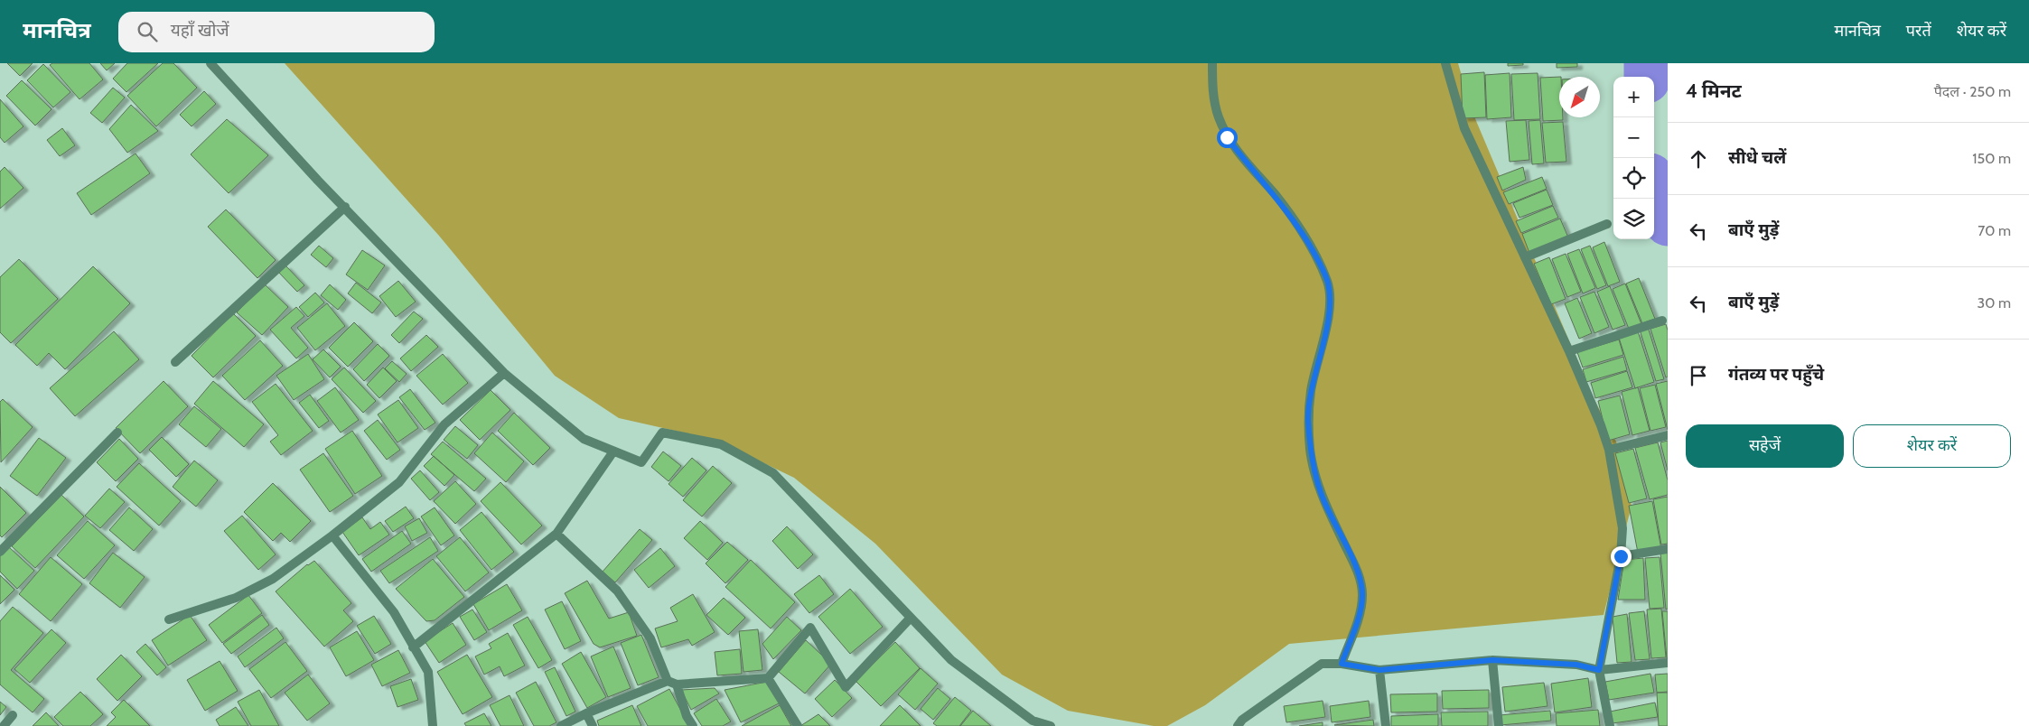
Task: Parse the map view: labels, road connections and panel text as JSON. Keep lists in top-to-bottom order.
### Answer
{
  "north": "bottom left",
  "page": {
    "header": "मानचित्र",
    "search": "यहाँ खोजें",
    "nav": ["मानचित्र", "परतें", "शेयर करें"],
    "heading": ["4 मिनट", "पैदल · 250 m"],
    "map_buttons": ["+", "−"],
    "list": [
      ["सीधे चलें", "150 m"],
      ["बाएँ मुड़ें", "70 m"],
      ["बाएँ मुड़ें", "30 m"],
      "गंतव्य पर पहुँचे"
    ],
    "buttons": ["सहेजें", "शेयर करें"]
  }
}
